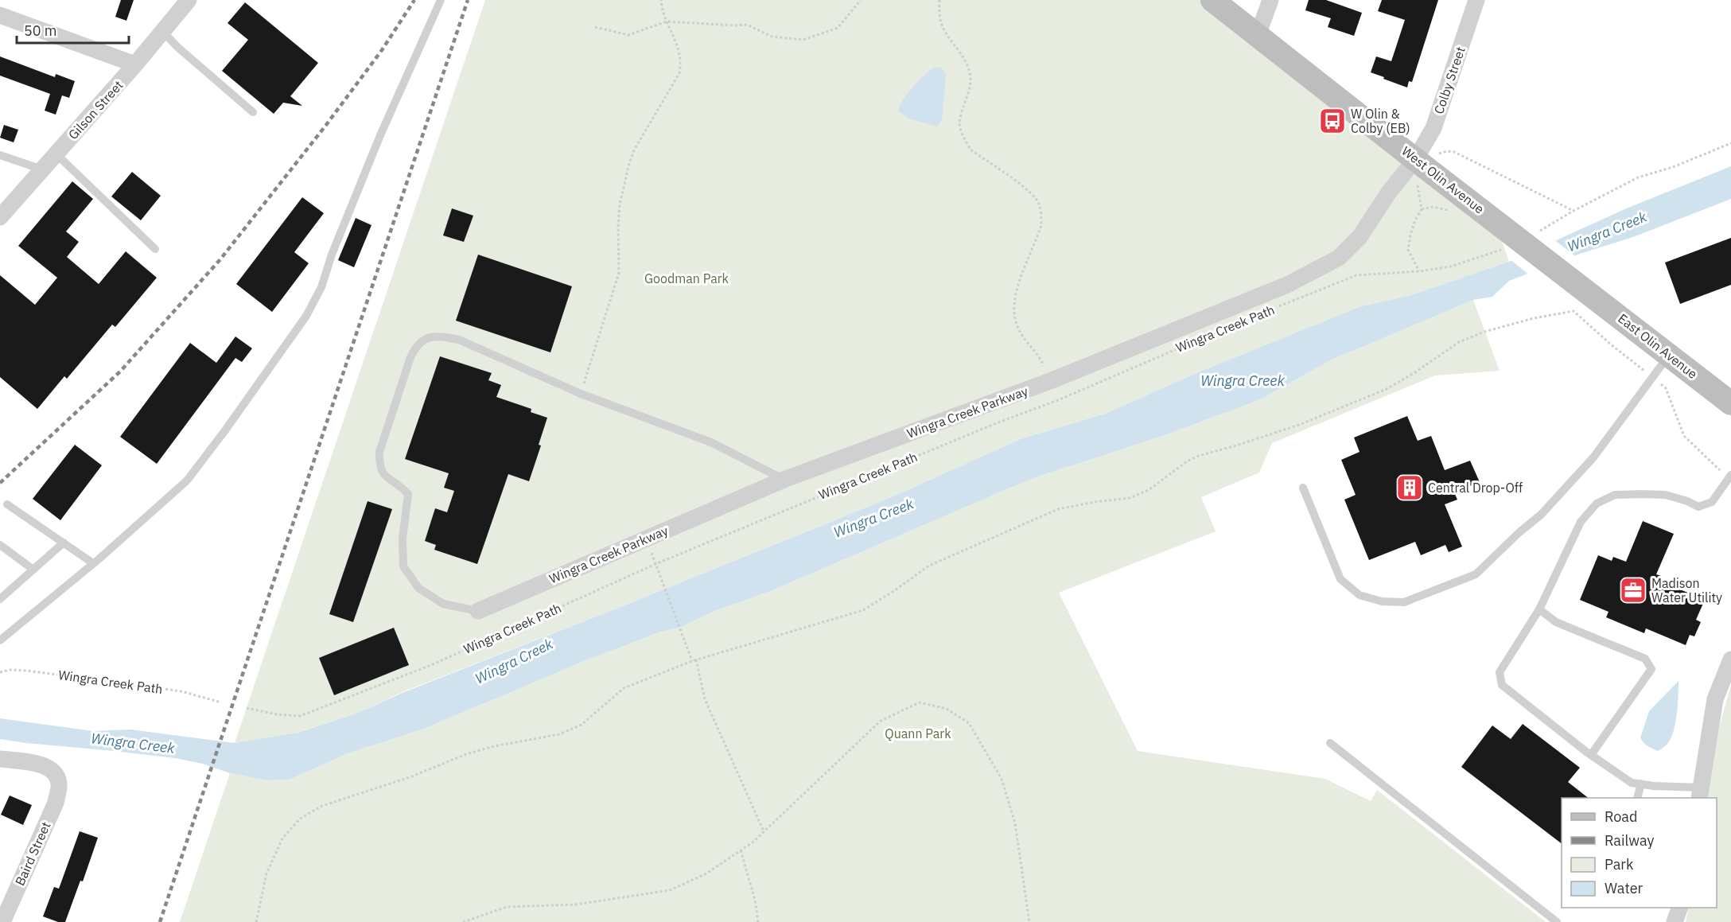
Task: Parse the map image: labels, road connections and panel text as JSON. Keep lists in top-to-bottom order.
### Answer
{
  "streets": {
    "street": [
      "Colby Street",
      "Gilson Street",
      "West Olin Avenue",
      "East Olin Avenue",
      "Wingra Creek Parkway",
      "Baird Street"
    ],
    "path": ["Wingra Creek Path"]
  },
  "crossings": [
    ["Colby Street", "West Olin Avenue"],
    ["Colby Street", "Wingra Creek Parkway"],
    ["West Olin Avenue", "East Olin Avenue"],
    ["West Olin Avenue", "Wingra Creek Parkway"]
  ],
  "water": ["Wingra Creek"],
  "parks": ["Goodman Park", "Quann Park"],
  "places": {
    "bus stop": ["W Olin & Colby (EB)"],
    "building": ["Central Drop-Off"],
    "office": ["Madison Water Utility"]
  },
  "legend": [
    "Road",
    "Railway",
    "Park",
    "Water"
  ],
  "scale_bar": "50 m"
}
